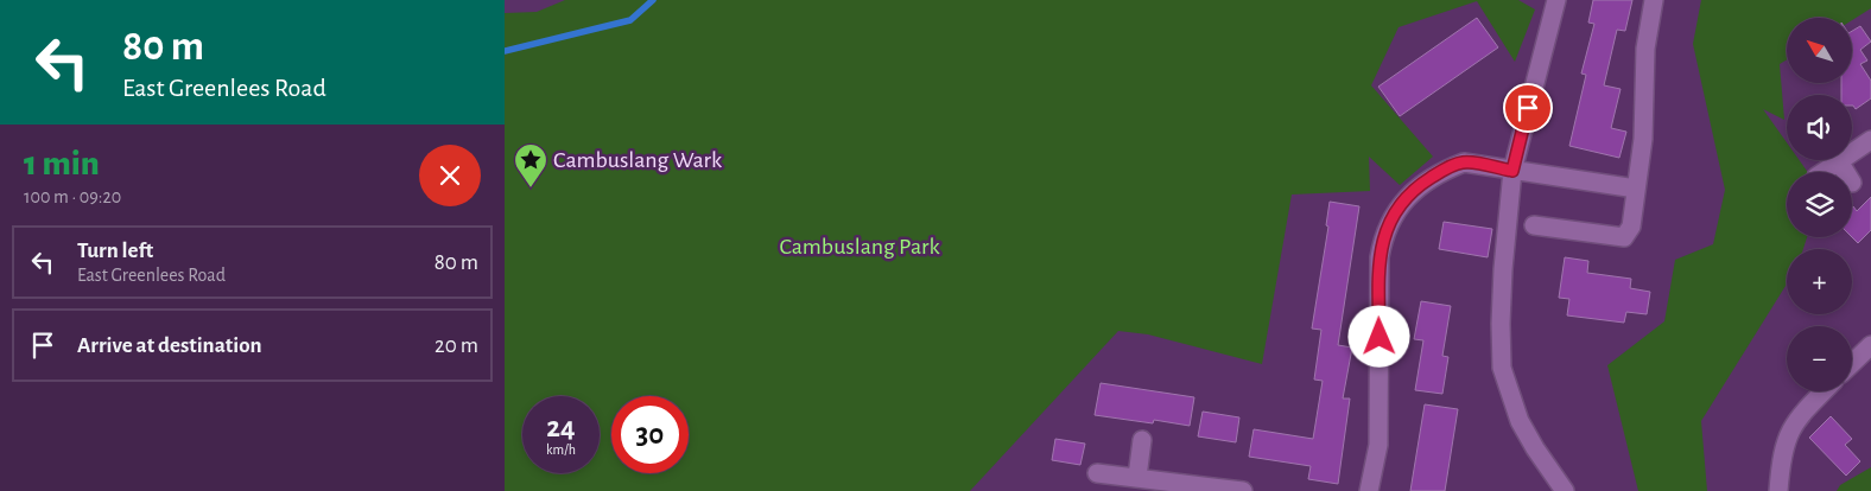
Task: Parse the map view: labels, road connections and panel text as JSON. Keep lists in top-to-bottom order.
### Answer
{
  "parks": ["Cambuslang Park"],
  "places": {
    "place": ["Cambuslang Wark"]
  },
  "north": "top left",
  "page": {
    "turn": ["80 m", "East Greenlees Road"],
    "map_buttons": ["+", "−"],
    "heading": ["1 min", "100 m · 09:20"],
    "list": [
      {
        "name": "Turn left",
        "note": "East Greenlees Road",
        "value": "80 m"
      },
      {
        "name": "Arrive at destination",
        "value": "20 m"
      }
    ],
    "speed": "24 km/h",
    "limit": "30"
  }
}
